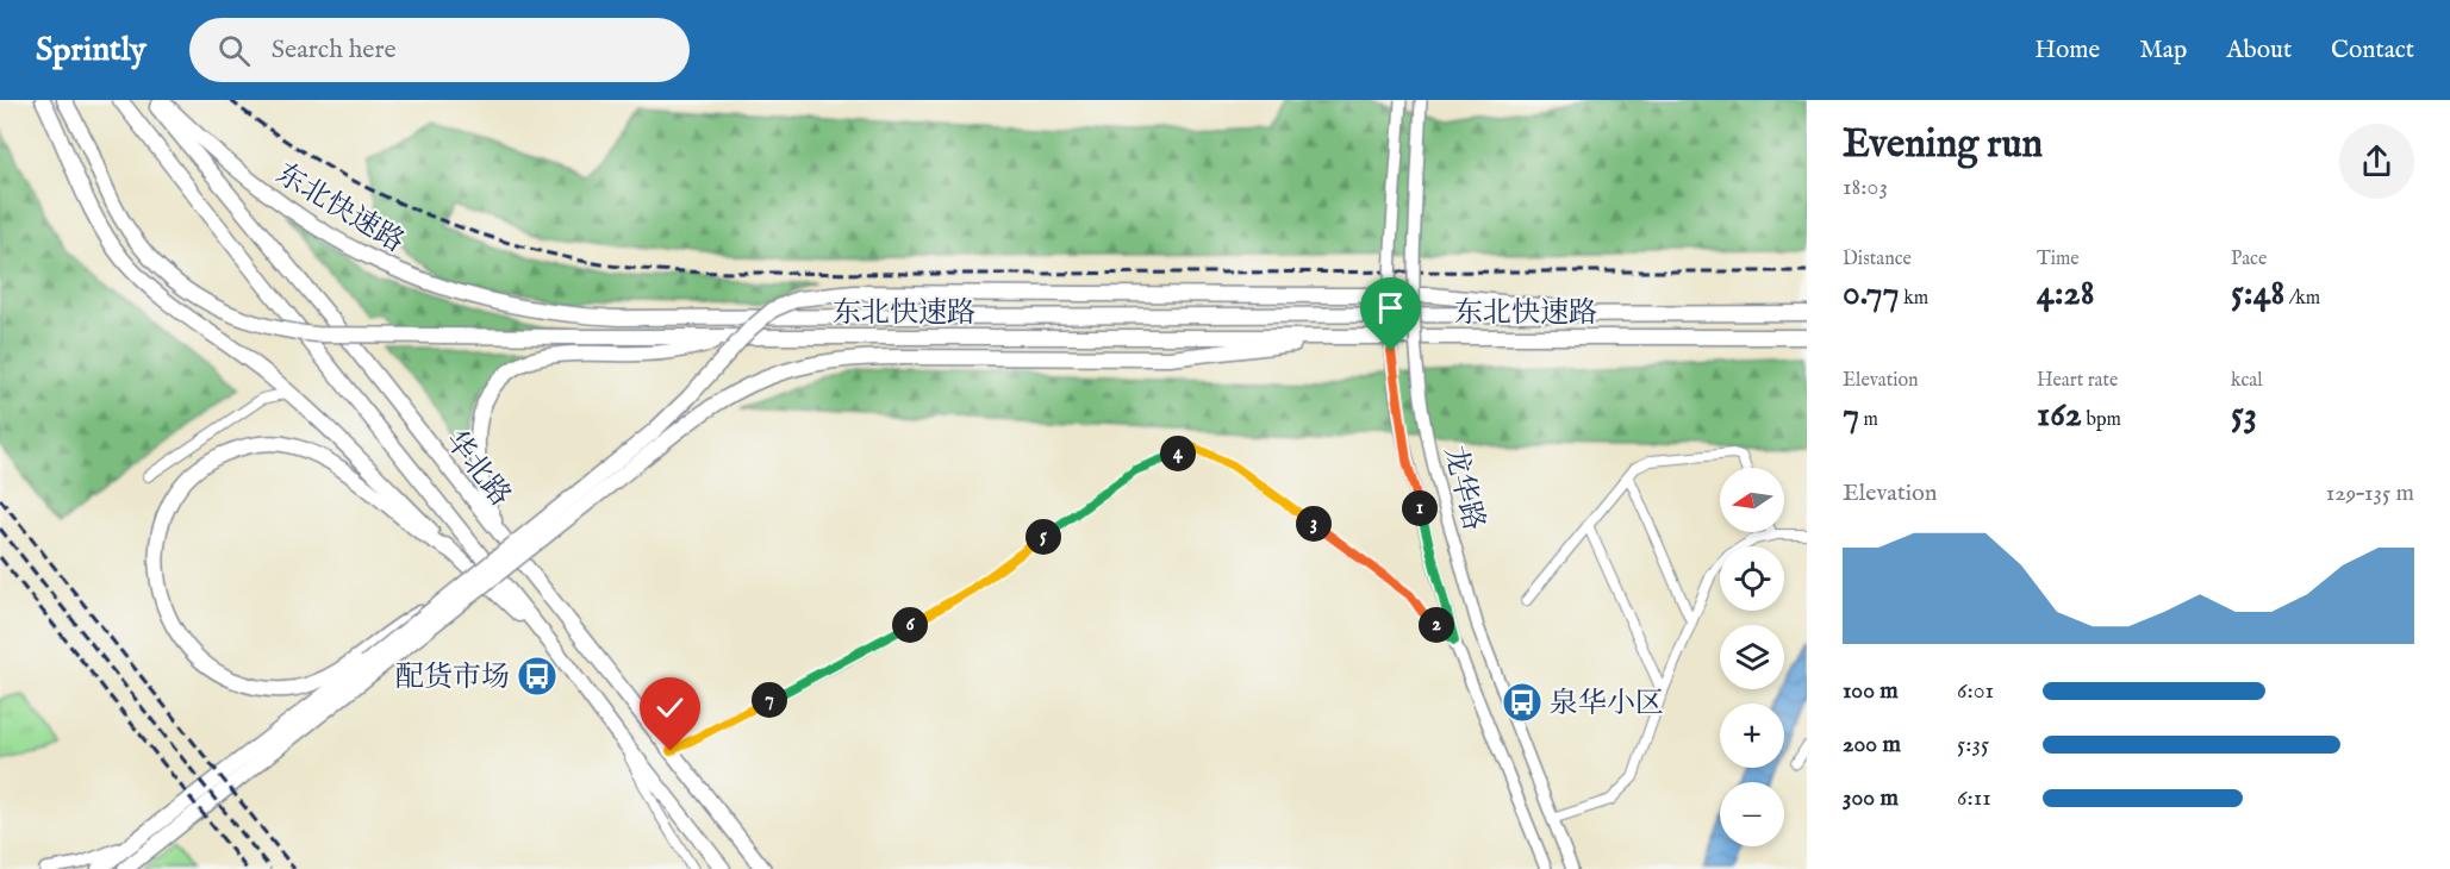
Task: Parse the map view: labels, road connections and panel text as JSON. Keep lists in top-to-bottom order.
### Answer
{
  "streets": {
    "highway": ["东北快速路", "华北路"],
    "street": ["龙华路"]
  },
  "places": {
    "bus stop": ["配货市场", "泉华小区"]
  },
  "north": "left",
  "page": {
    "header": "Sprintly",
    "search": "Search here",
    "nav": [
      "Home",
      "Map",
      "About",
      "Contact"
    ],
    "heading": ["Evening run", "18:03"],
    "stats": [
      ["Distance", "0.77 km"],
      ["Time", "4:28"],
      ["Pace", "5:48 /km"],
      ["Elevation", "7 m"],
      ["Heart rate", "162 bpm"],
      ["kcal", "53"]
    ],
    "pins": [
      "4",
      "1",
      "3",
      "5",
      "2",
      "6",
      "7"
    ],
    "chart": ["Elevation", "129–135 m"],
    "map_buttons": ["+", "−"],
    "list": [
      {
        "name": "100 m",
        "note": "6:01"
      },
      {
        "name": "200 m",
        "note": "5:35"
      },
      {
        "name": "300 m",
        "note": "6:11"
      }
    ]
  }
}
